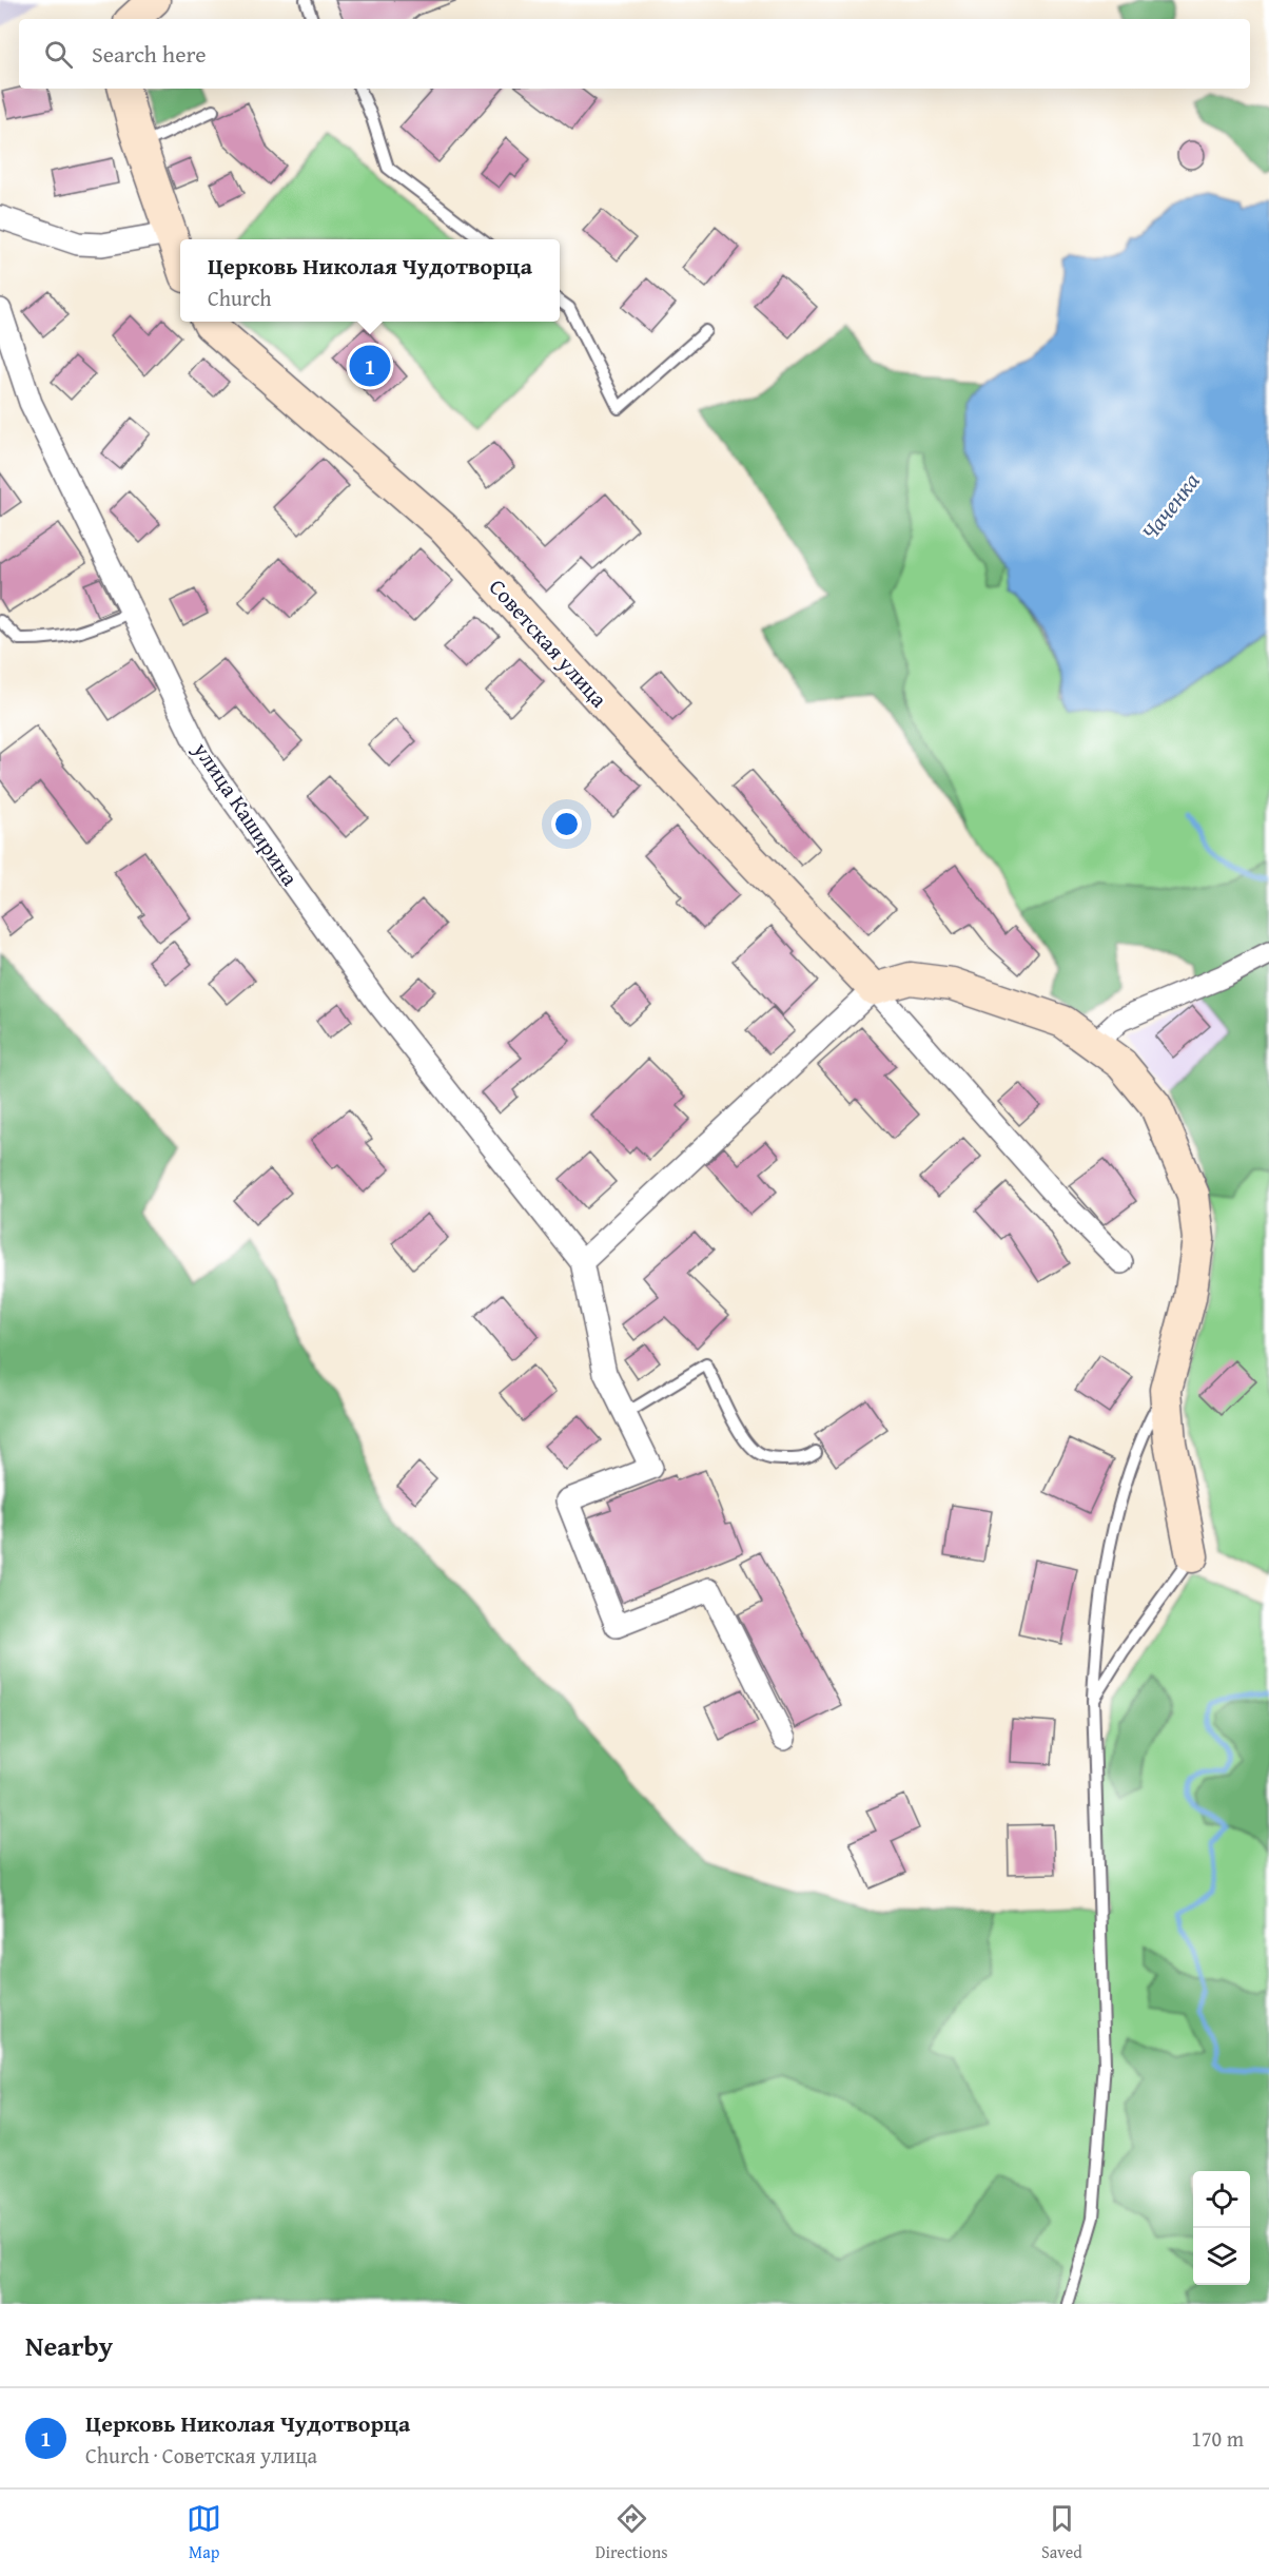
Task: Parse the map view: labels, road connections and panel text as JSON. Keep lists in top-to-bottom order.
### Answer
{
  "streets": {
    "street": ["Советская улица", "улица Каширина"]
  },
  "water": ["Чаченка"],
  "page": {
    "search": "Search here",
    "popup": ["Церковь Николая Чудотворца", "Church"],
    "pins": "1",
    "heading": "Nearby",
    "list": [
      {
        "mark": "1",
        "name": "Церковь Николая Чудотворца",
        "note": "Church · Советская улица",
        "value": "170 m"
      }
    ],
    "nav": ["Map", "Directions", "Saved"]
  }
}
